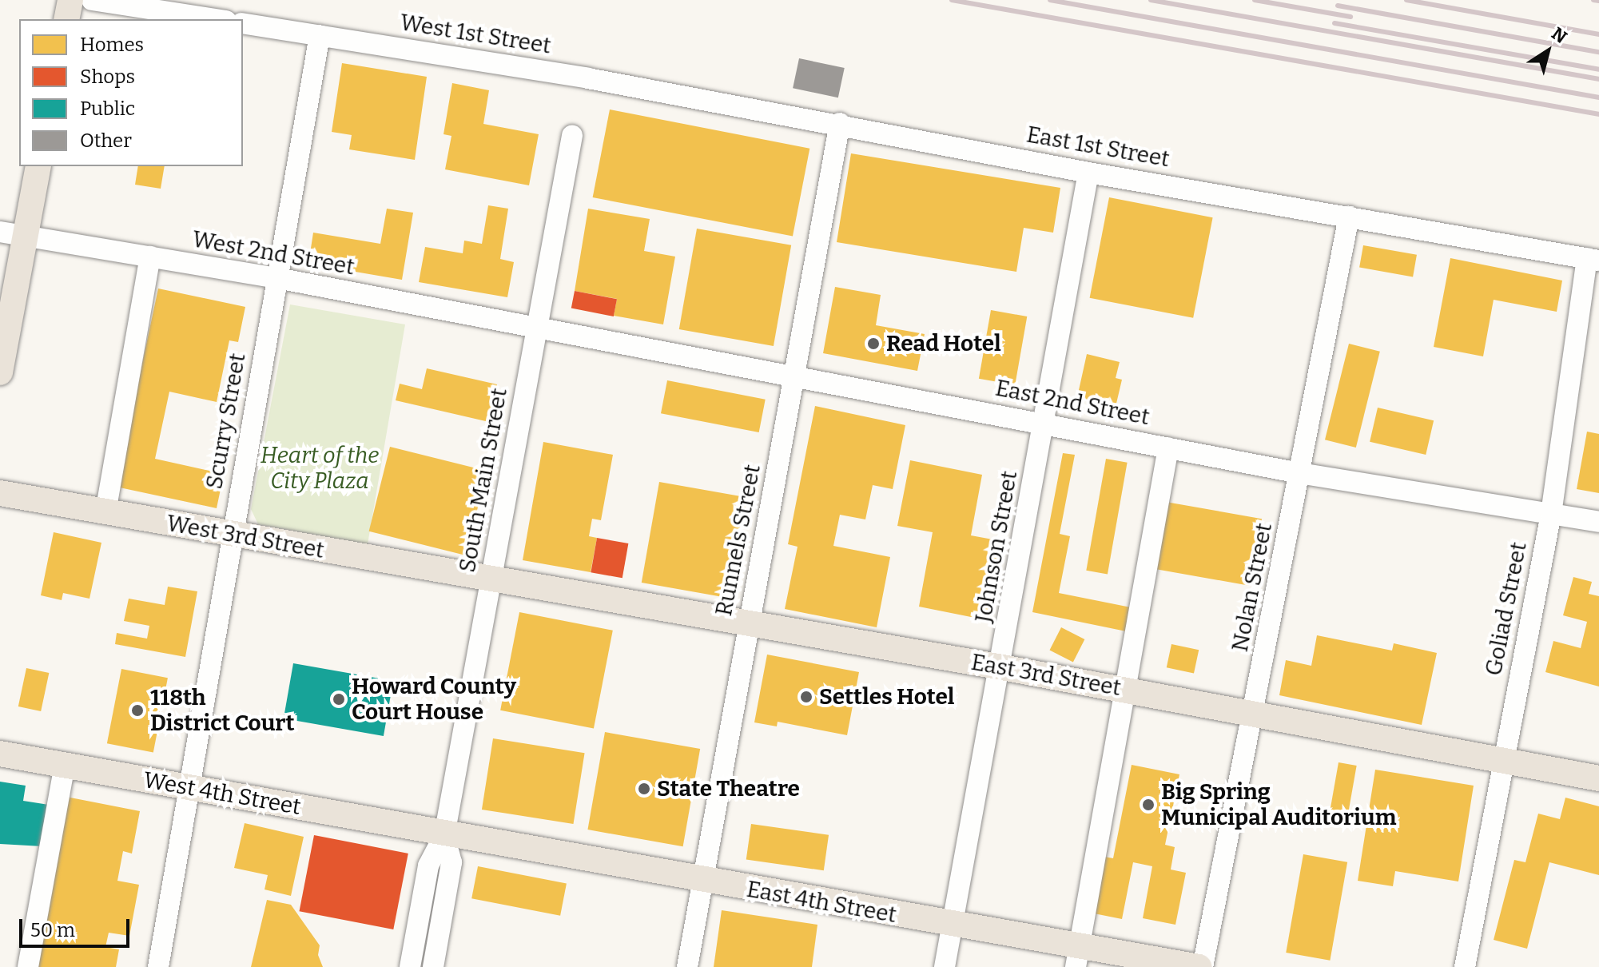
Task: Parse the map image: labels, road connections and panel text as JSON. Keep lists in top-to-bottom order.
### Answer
{
  "streets": {
    "main road": [
      "West 3rd Street",
      "East 3rd Street",
      "West 4th Street",
      "East 4th Street"
    ],
    "street": [
      "West 1st Street",
      "East 1st Street",
      "West 2nd Street",
      "East 2nd Street",
      "Scurry Street",
      "South Main Street",
      "Runnels Street",
      "Johnson Street",
      "Nolan Street",
      "Goliad Street"
    ]
  },
  "crossings": [
    ["West 1st Street", "East 1st Street"],
    ["West 1st Street", "Scurry Street"],
    ["East 1st Street", "Runnels Street"],
    ["East 1st Street", "Johnson Street"],
    ["East 1st Street", "Nolan Street"],
    ["East 1st Street", "Goliad Street"],
    ["West 2nd Street", "East 2nd Street"],
    ["West 2nd Street", "Scurry Street"],
    ["West 2nd Street", "South Main Street"],
    ["East 2nd Street", "South Main Street"],
    ["East 2nd Street", "Runnels Street"],
    ["East 2nd Street", "Johnson Street"],
    ["East 2nd Street", "Nolan Street"],
    ["East 2nd Street", "Goliad Street"],
    ["Scurry Street", "West 3rd Street"],
    ["Scurry Street", "West 4th Street"],
    ["South Main Street", "West 3rd Street"],
    ["South Main Street", "East 3rd Street"],
    ["South Main Street", "West 4th Street"],
    ["South Main Street", "East 4th Street"],
    ["West 3rd Street", "East 3rd Street"],
    ["Runnels Street", "East 3rd Street"],
    ["Runnels Street", "East 4th Street"],
    ["Johnson Street", "East 3rd Street"],
    ["Johnson Street", "East 4th Street"],
    ["Nolan Street", "East 3rd Street"],
    ["Nolan Street", "East 4th Street"],
    ["Goliad Street", "East 3rd Street"],
    ["West 4th Street", "East 4th Street"]
  ],
  "parks": ["Heart of the City Plaza"],
  "places": [
    "Read Hotel",
    "Settles Hotel",
    "Howard County Court House",
    "118th District Court",
    "State Theatre",
    "Big Spring Municipal Auditorium"
  ],
  "legend": [
    "Homes",
    "Shops",
    "Public",
    "Other"
  ],
  "scale_bar": "50 m",
  "north": "top right"
}
